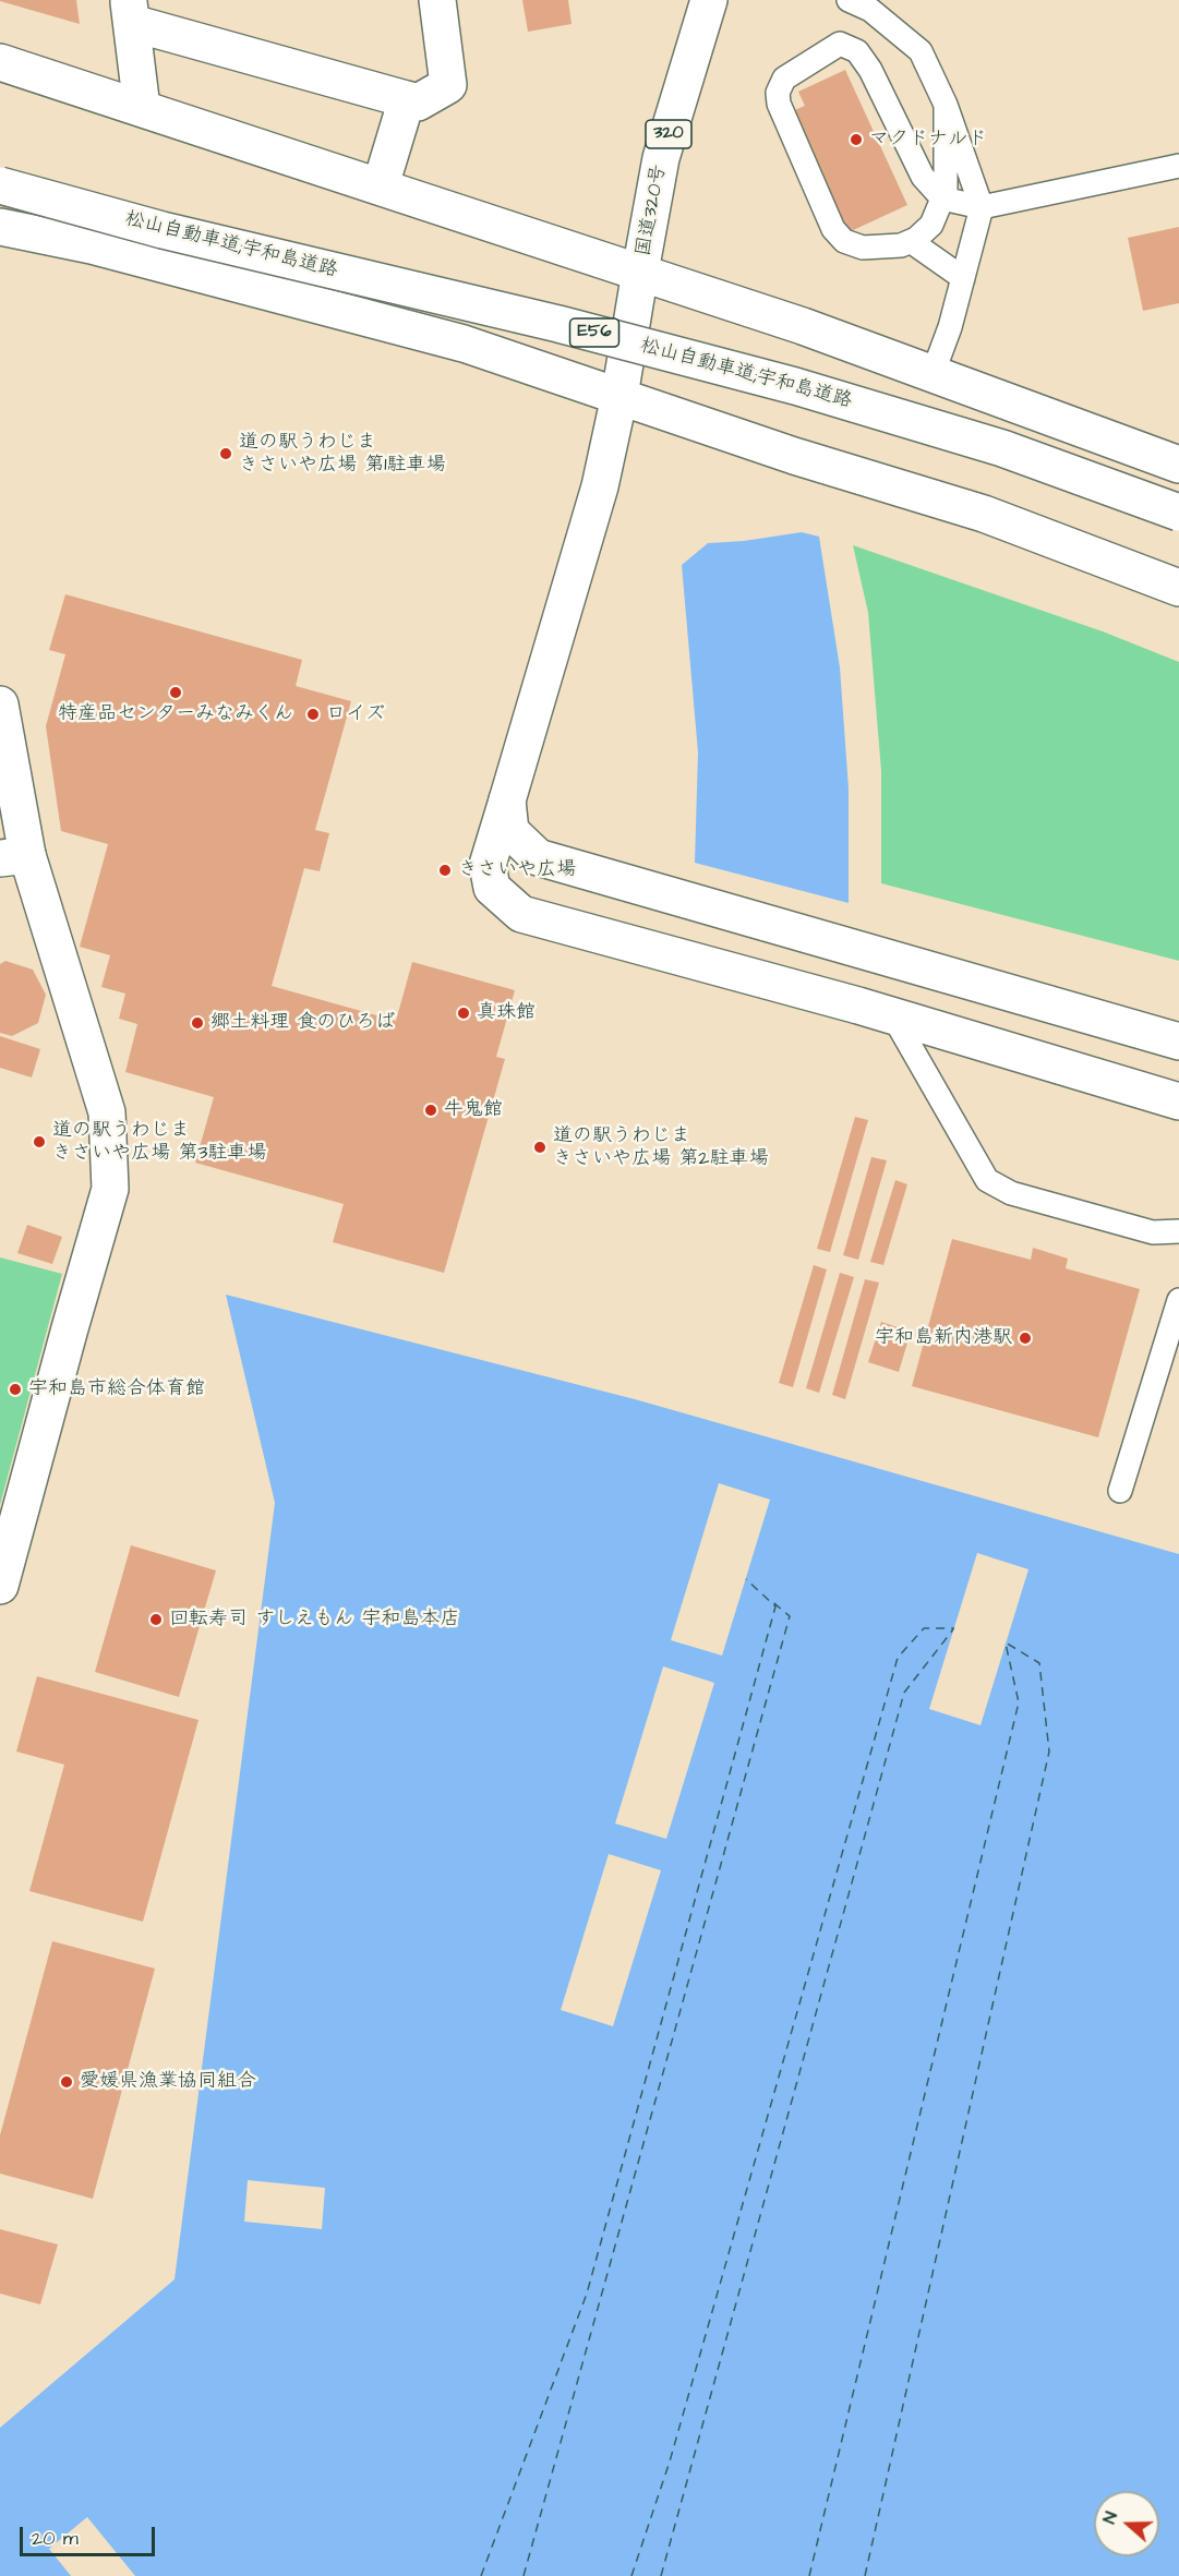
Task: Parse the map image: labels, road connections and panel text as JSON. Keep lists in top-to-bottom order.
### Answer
{
  "streets": {
    "main road": [
      "320",
      "国道320号",
      "松山自動車道;宇和島道路",
      "E56"
    ]
  },
  "places": [
    "マクドナルド",
    "道の駅うわじま きさいや広場 第1駐車場",
    "特産品センターみなみくん",
    "ロイズ",
    "きさいや広場",
    "真珠館",
    "郷土料理 食のひろば",
    "牛鬼館",
    "道の駅うわじま きさいや広場 第3駐車場",
    "道の駅うわじま きさいや広場 第2駐車場",
    "宇和島新内港駅",
    "宇和島市総合体育館",
    "回転寿司 すしえもん 宇和島本店",
    "愛媛県漁業協同組合"
  ],
  "scale_bar": "20 m",
  "north": "left"
}
